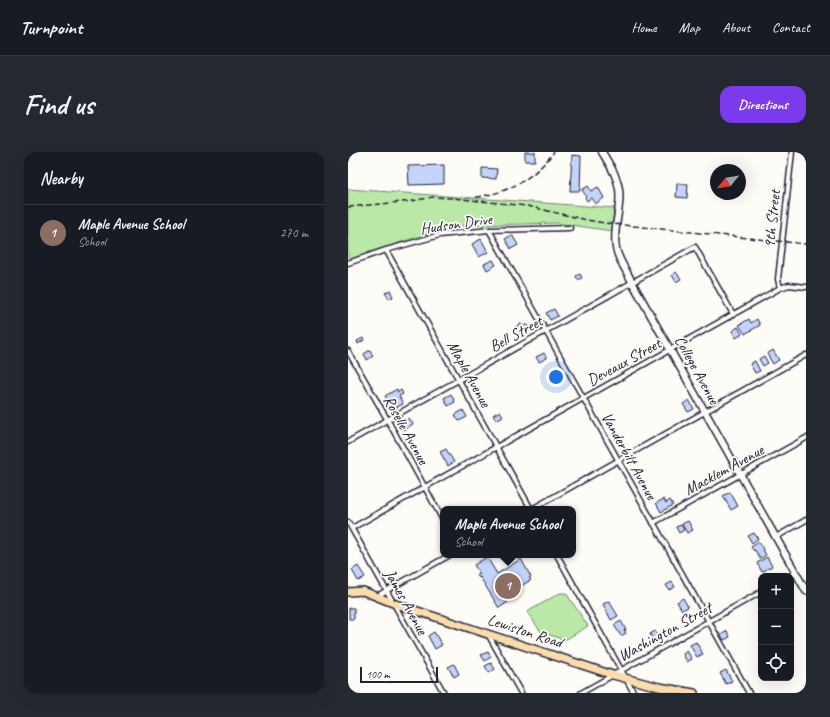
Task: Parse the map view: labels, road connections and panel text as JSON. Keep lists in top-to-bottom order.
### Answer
{
  "streets": {
    "main road": ["College Avenue", "Lewiston Road"],
    "street": [
      "9th Street",
      "Hudson Drive",
      "Bell Street",
      "Deveaux Street",
      "Maple Avenue",
      "Roselle Avenue",
      "Vanderbilt Avenue",
      "Macklem Avenue",
      "James Avenue",
      "Washington Street"
    ]
  },
  "crossings": [
    ["9th Street", "Deveaux Street"],
    ["Hudson Drive", "Maple Avenue"],
    ["Hudson Drive", "Vanderbilt Avenue"],
    ["Bell Street", "Deveaux Street"],
    ["Bell Street", "College Avenue"],
    ["Bell Street", "Maple Avenue"],
    ["Bell Street", "Roselle Avenue"],
    ["Bell Street", "Vanderbilt Avenue"],
    ["Deveaux Street", "College Avenue"],
    ["Deveaux Street", "Maple Avenue"],
    ["Deveaux Street", "Roselle Avenue"],
    ["Deveaux Street", "Vanderbilt Avenue"],
    ["Deveaux Street", "James Avenue"],
    ["College Avenue", "Macklem Avenue"],
    ["Vanderbilt Avenue", "Macklem Avenue"],
    ["Vanderbilt Avenue", "Washington Street"],
    ["James Avenue", "Lewiston Road"],
    ["Lewiston Road", "Washington Street"]
  ],
  "scale_bar": "100 m",
  "north": "bottom left",
  "page": {
    "header": "Turnpoint",
    "nav": [
      "Home",
      "Map",
      "About",
      "Contact"
    ],
    "buttons": "Directions",
    "title": "Find us",
    "heading": "Nearby",
    "list": [
      {
        "mark": "1",
        "name": "Maple Avenue School",
        "note": "School",
        "value": "270 m"
      }
    ],
    "popup": ["Maple Avenue School", "School"],
    "pins": "1",
    "map_buttons": ["+", "−"],
    "scale": "100 m"
  }
}
